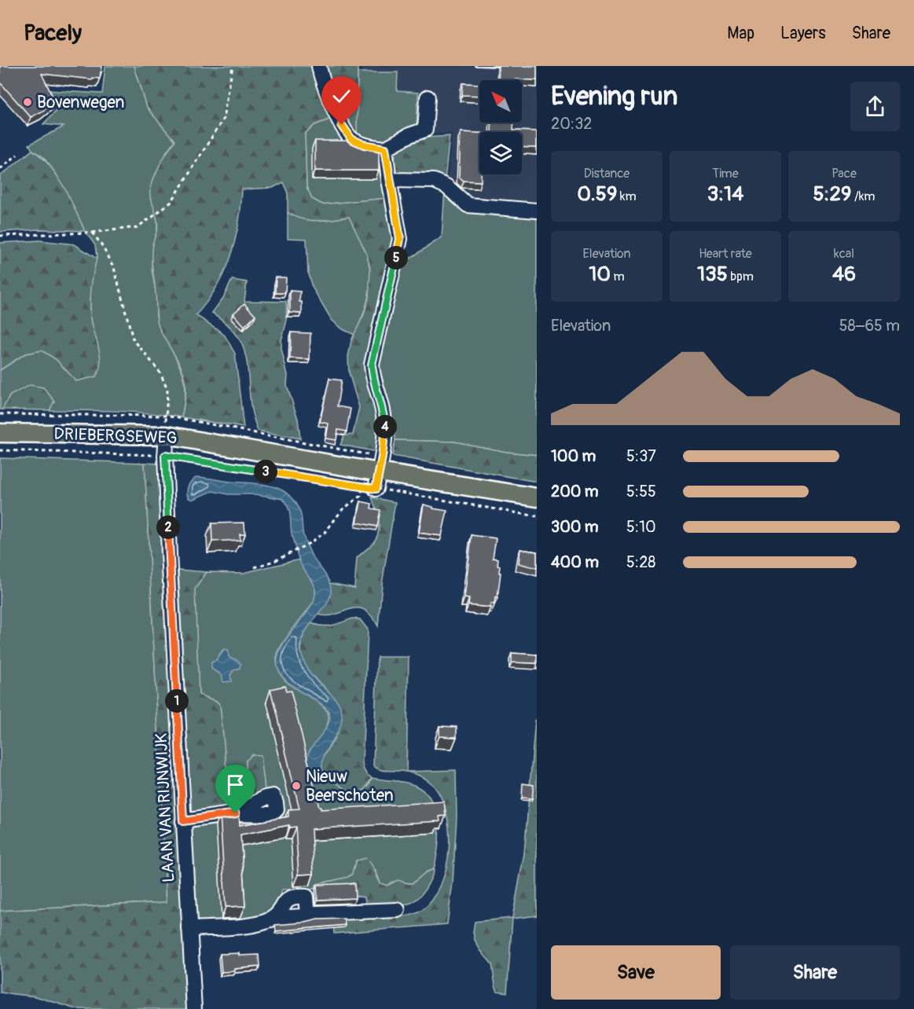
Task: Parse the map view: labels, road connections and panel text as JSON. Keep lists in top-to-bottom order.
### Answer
{
  "streets": {
    "main road": ["DRIEBERGSEWEG"],
    "street": ["LAAN VAN RIJNWIJK"]
  },
  "crossings": [
    ["DRIEBERGSEWEG", "LAAN VAN RIJNWIJK"]
  ],
  "places": ["Bovenwegen", "Nieuw Beerschoten"],
  "north": "top left",
  "page": {
    "header": "Pacely",
    "nav": ["Map", "Layers", "Share"],
    "heading": ["Evening run", "20:32"],
    "stats": [
      ["Distance", "0.59 km"],
      ["Time", "3:14"],
      ["Pace", "5:29 /km"],
      ["Elevation", "10 m"],
      ["Heart rate", "135 bpm"],
      ["kcal", "46"]
    ],
    "pins": [
      "5",
      "4",
      "3",
      "2",
      "1"
    ],
    "chart": ["Elevation", "58–65 m"],
    "list": [
      {
        "name": "100 m",
        "note": "5:37"
      },
      {
        "name": "200 m",
        "note": "5:55"
      },
      {
        "name": "300 m",
        "note": "5:10"
      },
      {
        "name": "400 m",
        "note": "5:28"
      }
    ],
    "buttons": ["Save", "Share"]
  }
}
